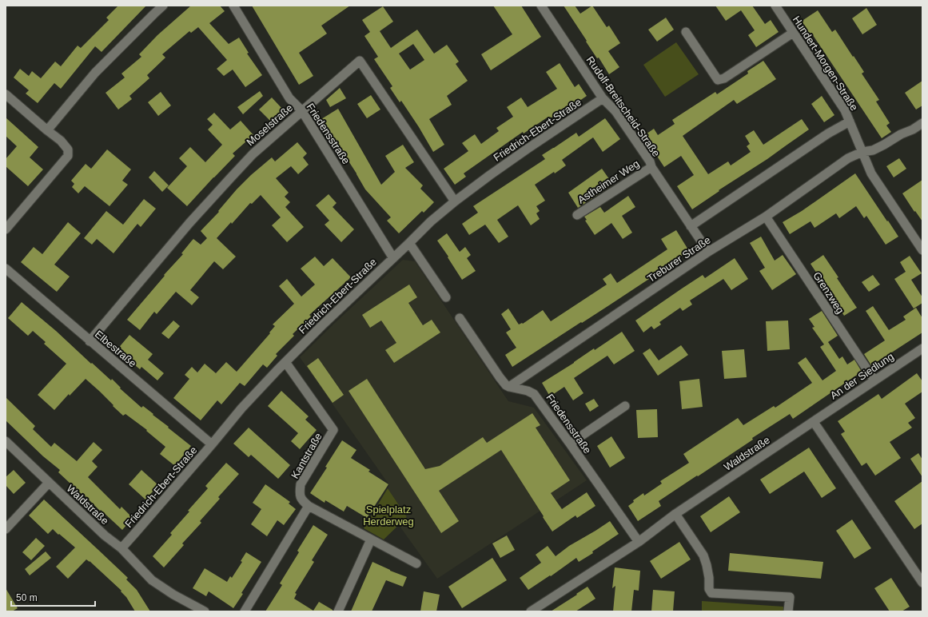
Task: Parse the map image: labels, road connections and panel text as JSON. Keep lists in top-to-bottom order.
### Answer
{
  "streets": {
    "street": [
      "Hundert-Morgen-Straße",
      "Rudolf-Breitscheid-Straße",
      "Moselstraße",
      "Friedrich-Ebert-Straße",
      "Friedensstraße",
      "Astheimer Weg",
      "Treburer Straße",
      "Grenzweg",
      "Elbestraße",
      "An der Siedlung",
      "Waldstraße",
      "Kantstraße"
    ]
  },
  "crossings": [
    ["Hundert-Morgen-Straße", "Treburer Straße"],
    ["Rudolf-Breitscheid-Straße", "Friedrich-Ebert-Straße"],
    ["Rudolf-Breitscheid-Straße", "Astheimer Weg"],
    ["Rudolf-Breitscheid-Straße", "Treburer Straße"],
    ["Moselstraße", "Friedrich-Ebert-Straße"],
    ["Moselstraße", "Friedensstraße"],
    ["Moselstraße", "Elbestraße"],
    ["Friedrich-Ebert-Straße", "Friedensstraße"],
    ["Friedrich-Ebert-Straße", "Elbestraße"],
    ["Friedrich-Ebert-Straße", "Waldstraße"],
    ["Friedrich-Ebert-Straße", "Kantstraße"],
    ["Friedensstraße", "Treburer Straße"],
    ["Friedensstraße", "Waldstraße"],
    ["Treburer Straße", "Grenzweg"],
    ["Grenzweg", "An der Siedlung"],
    ["An der Siedlung", "Waldstraße"]
  ],
  "parks": ["Spielplatz Herderweg"],
  "scale_bar": "50 m"
}
